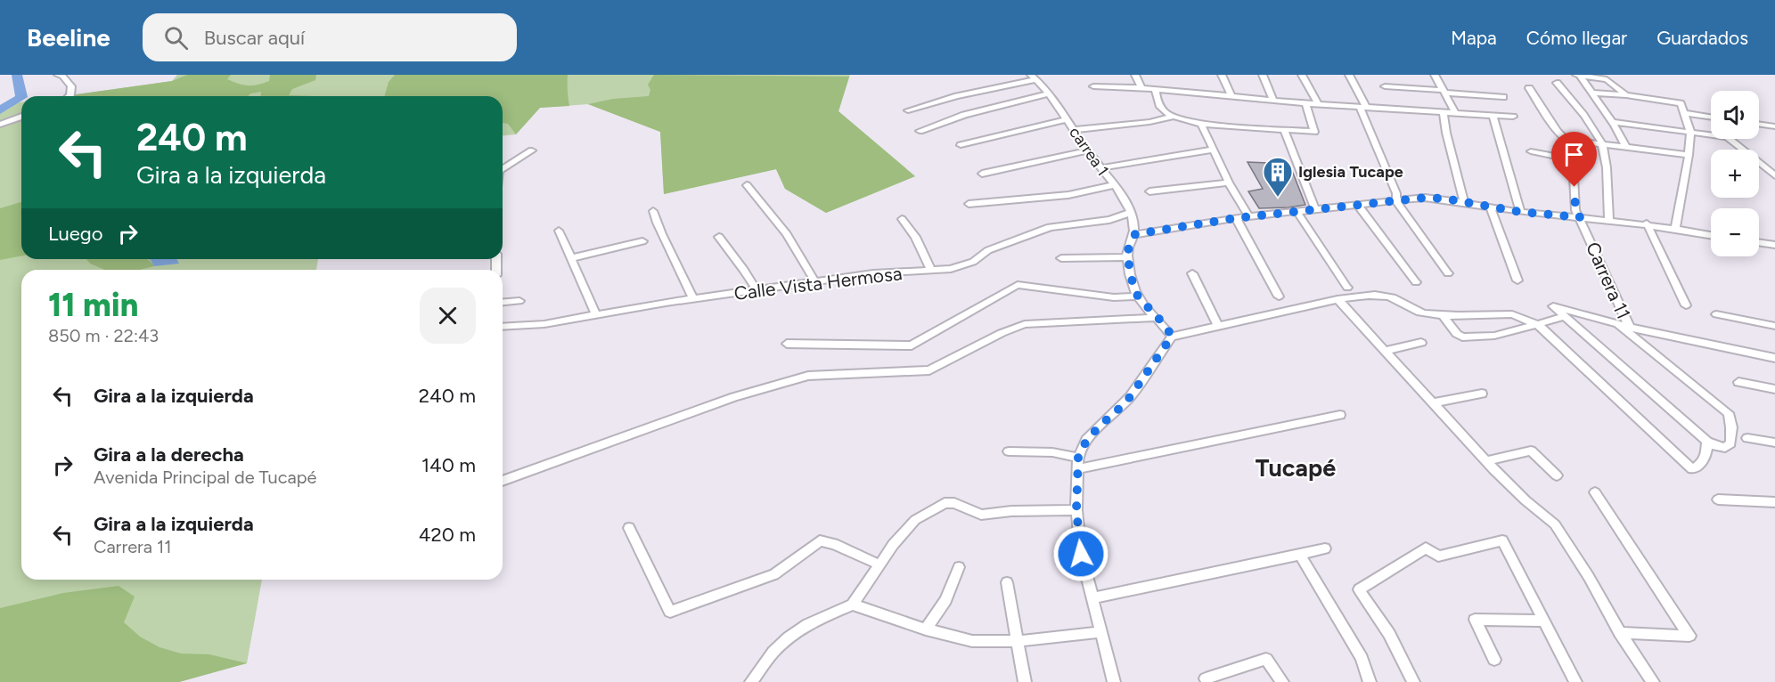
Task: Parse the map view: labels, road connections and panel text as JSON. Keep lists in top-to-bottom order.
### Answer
{
  "streets": {
    "street": ["carrea 1", "Carrera 11", "Calle Vista Hermosa"]
  },
  "crossings": [
    ["carrea 1", "Calle Vista Hermosa"]
  ],
  "districts": ["Tucapé"],
  "places": {
    "building": ["Iglesia Tucape"]
  },
  "page": {
    "header": "Beeline",
    "search": "Buscar aquí",
    "nav": ["Mapa", "Cómo llegar", "Guardados"],
    "map_buttons": ["+", "−"],
    "turn": ["240 m", "Gira a la izquierda"],
    "then": "Luego",
    "heading": ["11 min", "850 m · 22:43"],
    "list": [
      {
        "name": "Gira a la izquierda",
        "value": "240 m"
      },
      {
        "name": "Gira a la derecha",
        "note": "Avenida Principal de Tucapé",
        "value": "140 m"
      },
      {
        "name": "Gira a la izquierda",
        "note": "Carrera 11",
        "value": "420 m"
      }
    ]
  }
}
